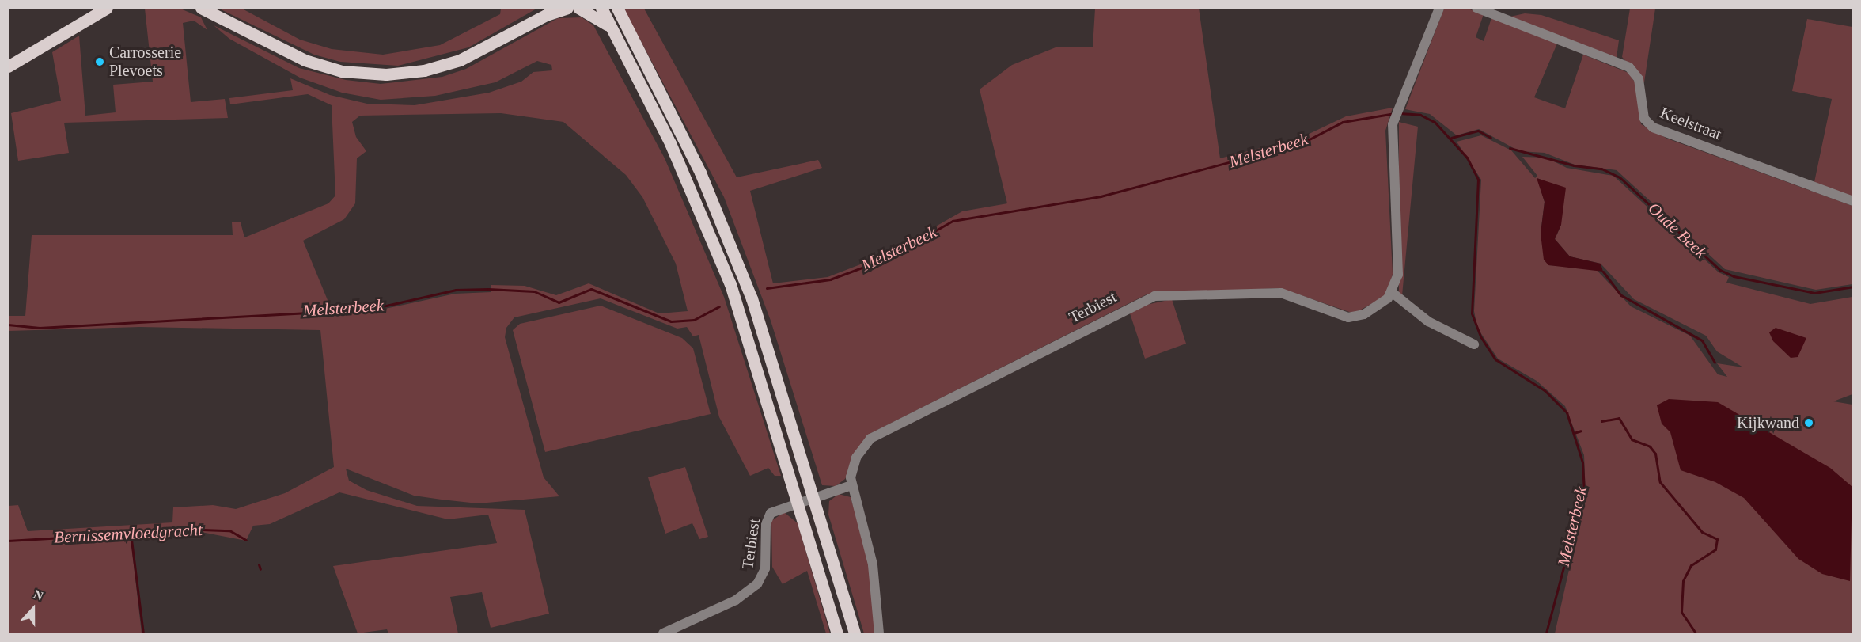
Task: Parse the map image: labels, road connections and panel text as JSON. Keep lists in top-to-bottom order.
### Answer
{
  "streets": {
    "street": ["Keelstraat", "Terbiest"]
  },
  "water": ["Melsterbeek", "Oude Beek", "Bernissemvloedgracht"],
  "places": ["Carrosserie Plevoets", "Kijkwand"],
  "north": "top"
}
